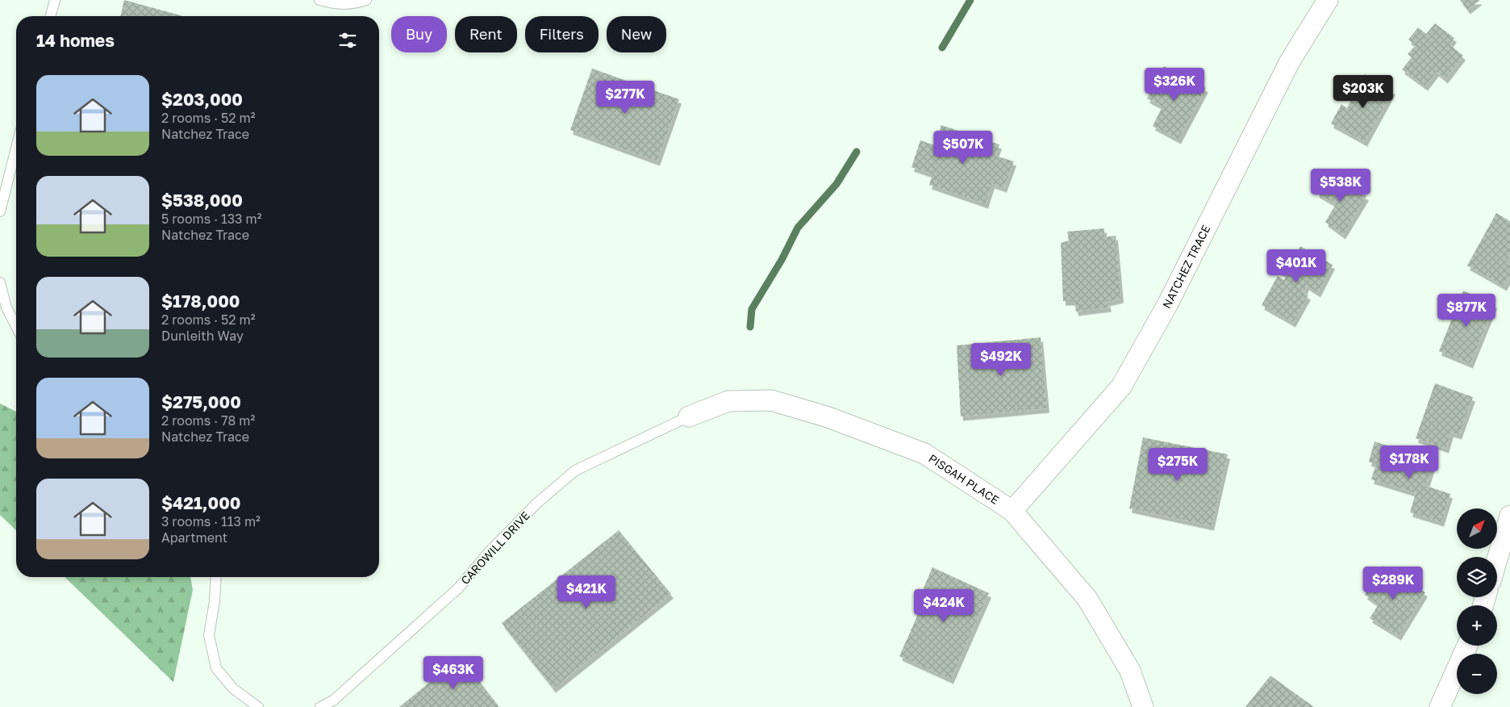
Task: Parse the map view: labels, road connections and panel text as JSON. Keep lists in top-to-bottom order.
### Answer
{
  "streets": {
    "street": ["NATCHEZ TRACE", "PISGAH PLACE"],
    "lane": ["CAROWILL DRIVE"]
  },
  "crossings": [
    ["NATCHEZ TRACE", "PISGAH PLACE"],
    ["PISGAH PLACE", "CAROWILL DRIVE"]
  ],
  "north": "top right",
  "page": {
    "chip": [
      "Buy",
      "Rent",
      "Filters",
      "New"
    ],
    "heading": "14 homes",
    "list": [
      {
        "name": "$203,000",
        "note": "2 rooms · 52 m² · Natchez Trace"
      },
      {
        "name": "$538,000",
        "note": "5 rooms · 133 m² · Natchez Trace"
      },
      {
        "name": "$178,000",
        "note": "2 rooms · 52 m² · Dunleith Way"
      },
      {
        "name": "$275,000",
        "note": "2 rooms · 78 m² · Natchez Trace"
      },
      {
        "name": "$421,000",
        "note": "3 rooms · 113 m² · Apartment"
      }
    ],
    "price": [
      "$326K",
      "$203K",
      "$277K",
      "$507K",
      "$538K",
      "$401K",
      "$877K",
      "$492K",
      "$178K",
      "$275K",
      "$289K",
      "$421K",
      "$424K",
      "$463K"
    ],
    "map_buttons": ["+", "−"]
  }
}
